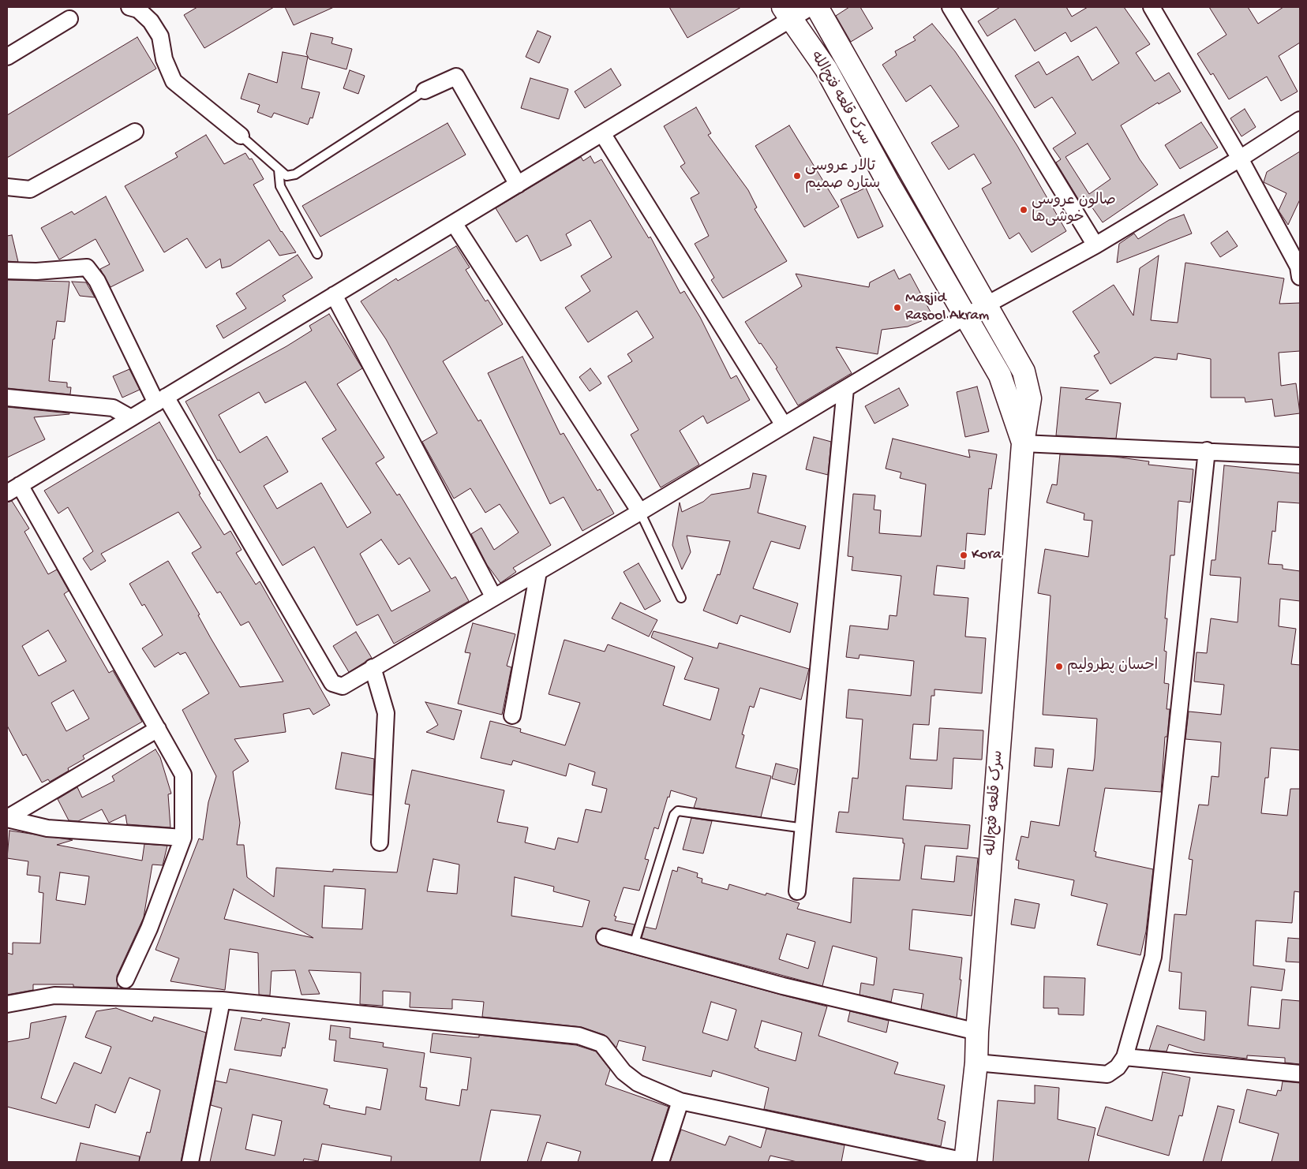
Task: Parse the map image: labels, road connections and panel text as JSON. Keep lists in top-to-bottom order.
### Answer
{
  "streets": {
    "main road": ["سرک قلعه فتح‌الله"]
  },
  "places": [
    "تالار عروسی ستاره صمیم",
    "صالون عروسی خوشی‌ها",
    "Masjid Rasool Akram",
    "Kora",
    "احسان پطرولیم"
  ]
}
